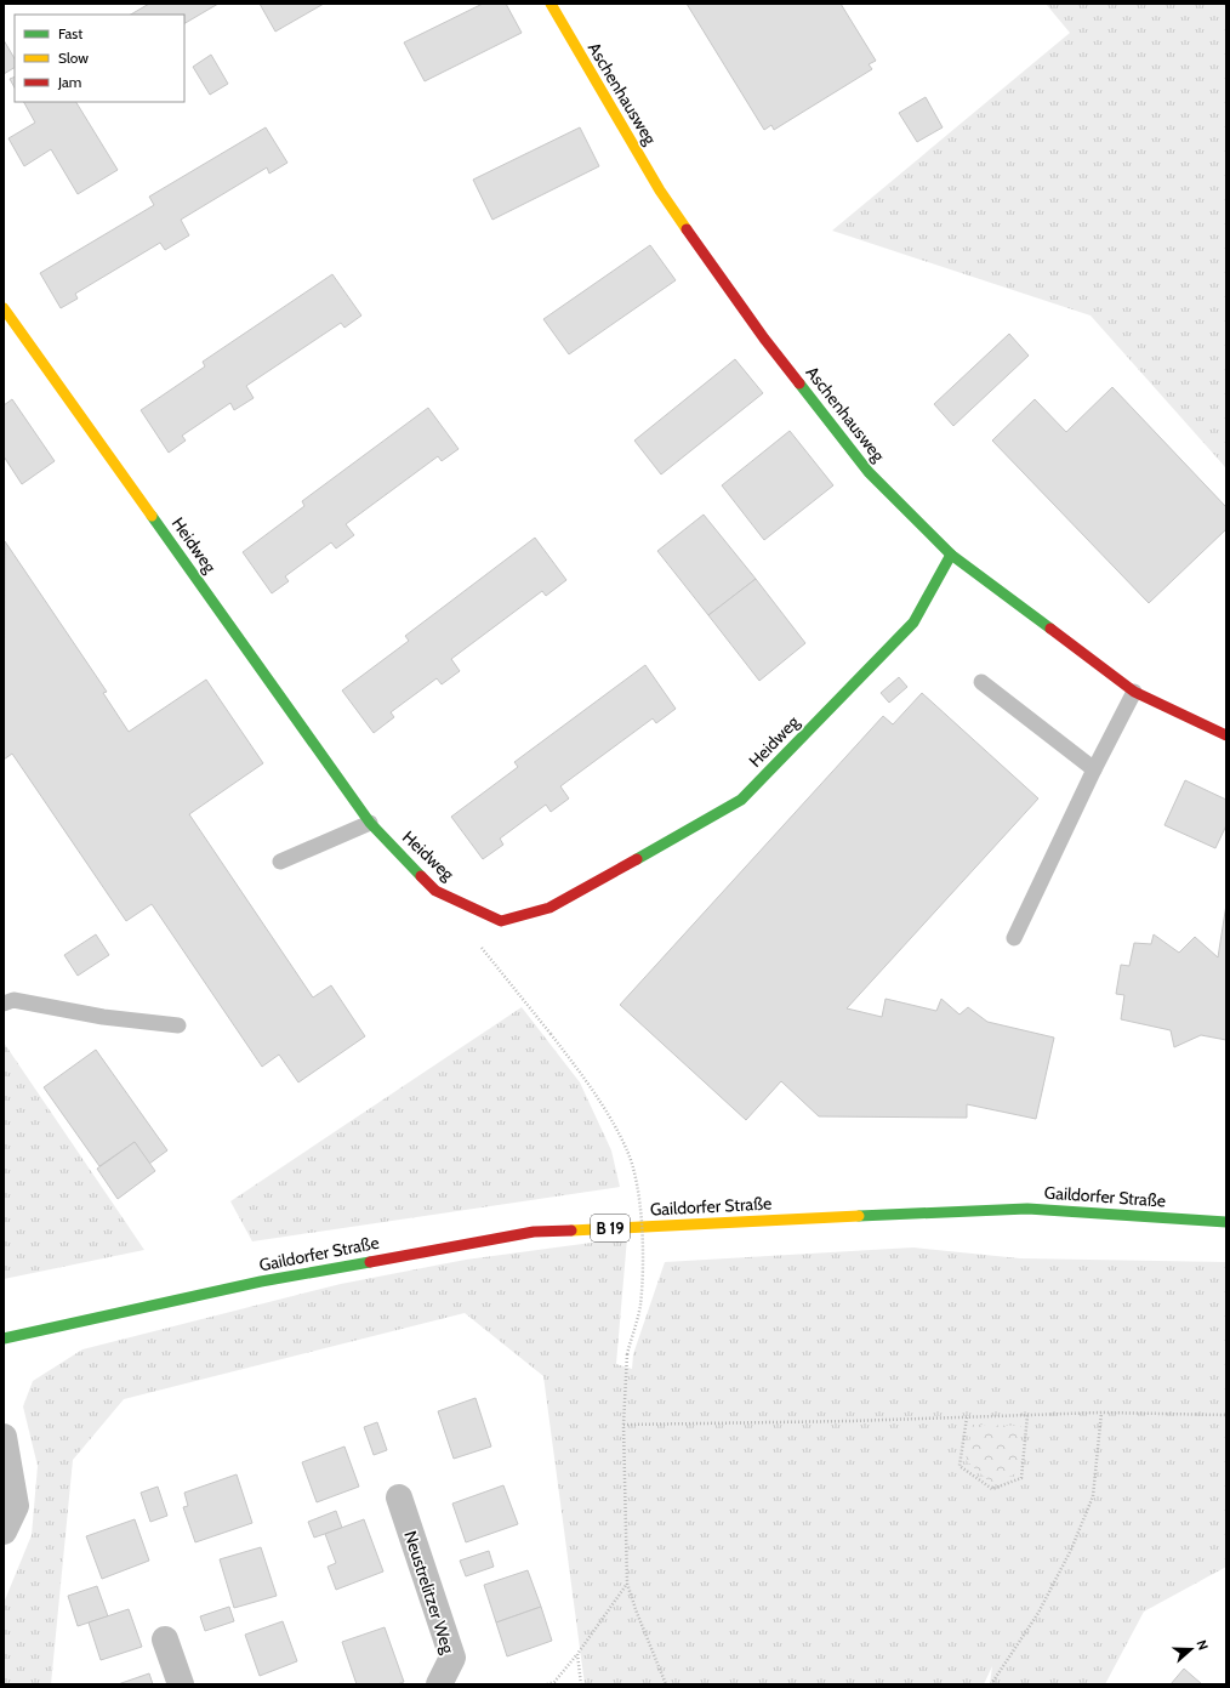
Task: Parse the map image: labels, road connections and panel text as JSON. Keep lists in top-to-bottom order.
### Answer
{
  "streets": {
    "street": [
      "Aschenhausweg",
      "Heidweg",
      "Gaildorfer Straße",
      "B 19",
      "Neustrelitzer Weg"
    ]
  },
  "crossings": [
    ["Aschenhausweg", "Heidweg"]
  ],
  "legend": ["Fast", "Slow", "Jam"],
  "north": "right"
}
